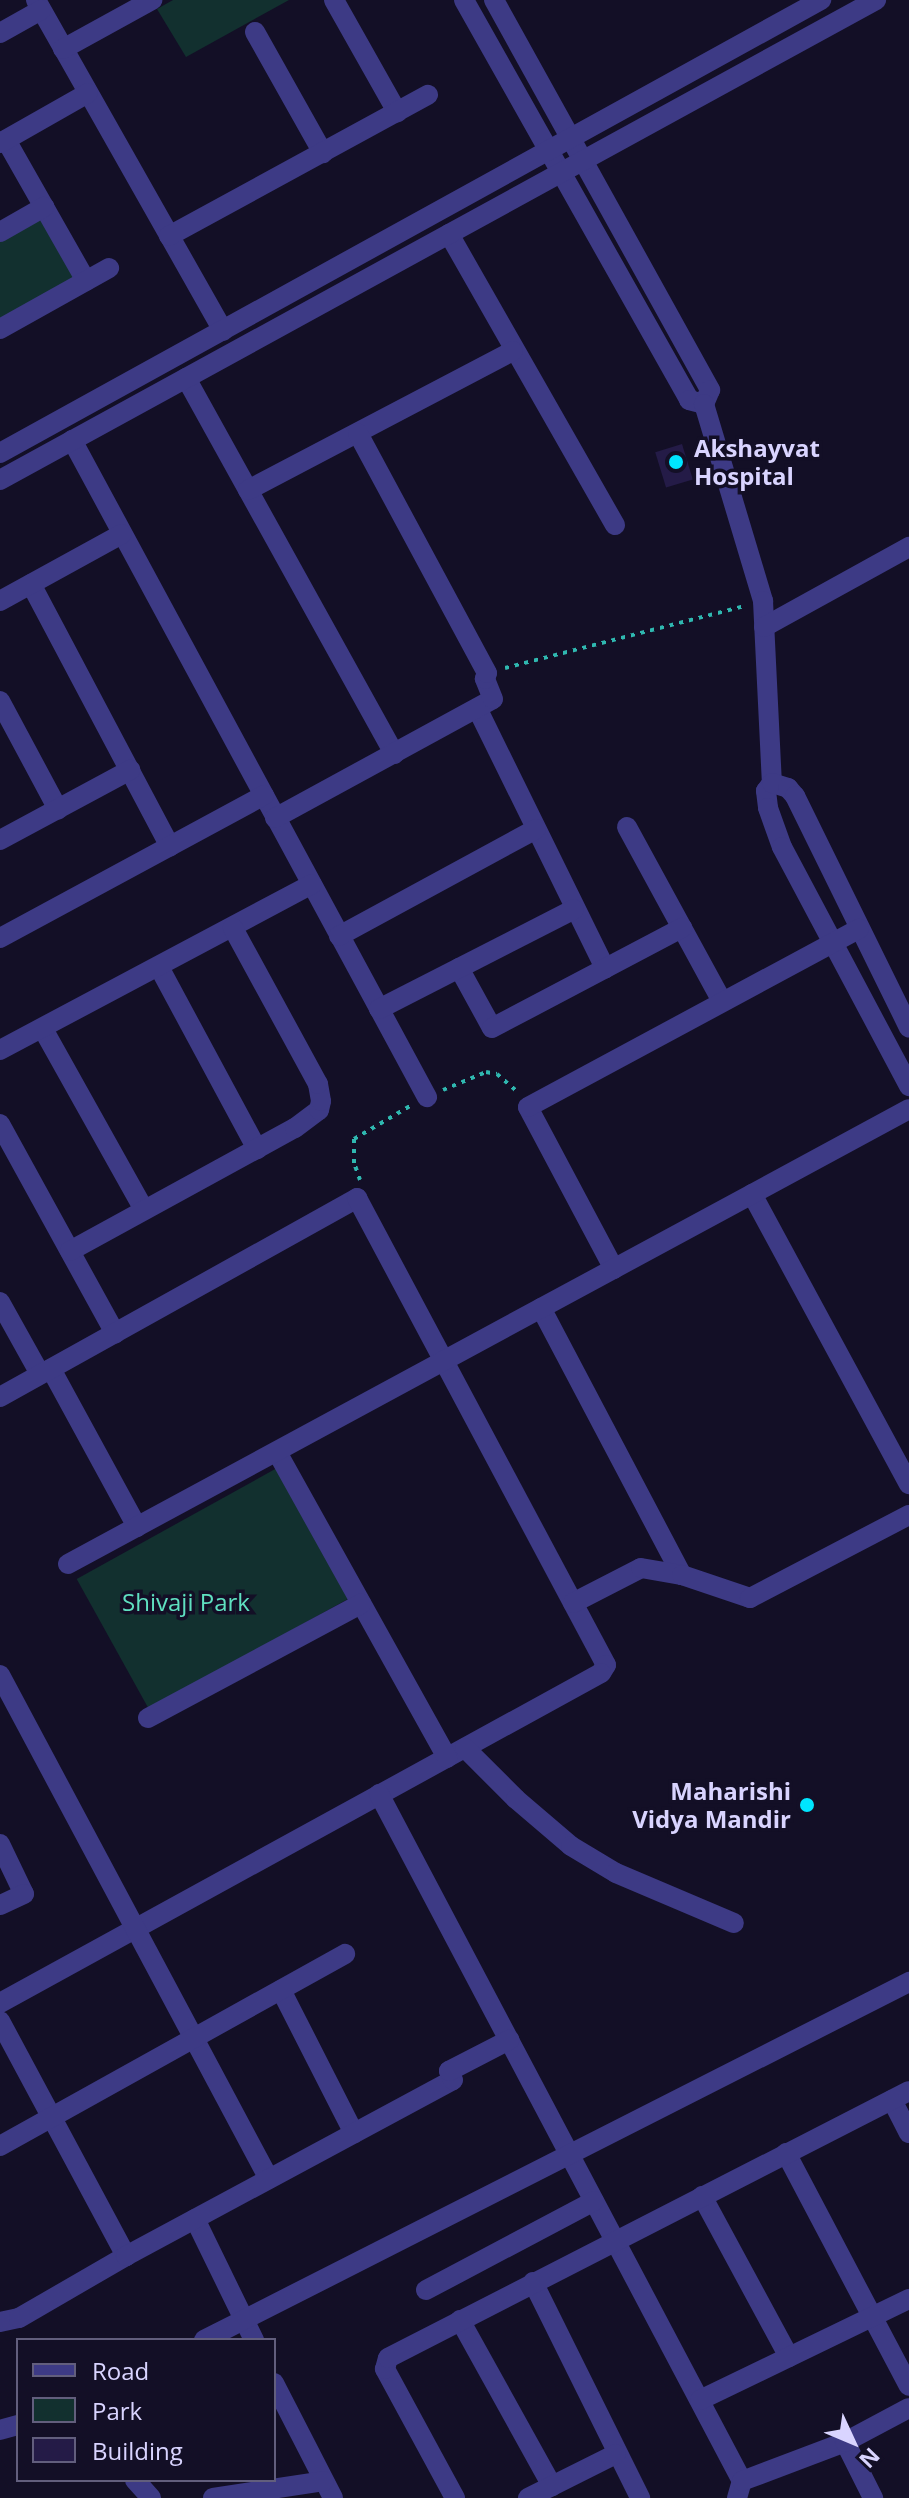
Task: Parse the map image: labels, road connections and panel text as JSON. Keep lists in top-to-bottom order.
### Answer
{
  "parks": ["Shivaji Park"],
  "places": ["Akshayvat Hospital", "Maharishi Vidya Mandir"],
  "legend": ["Road", "Park", "Building"],
  "north": "bottom right"
}
